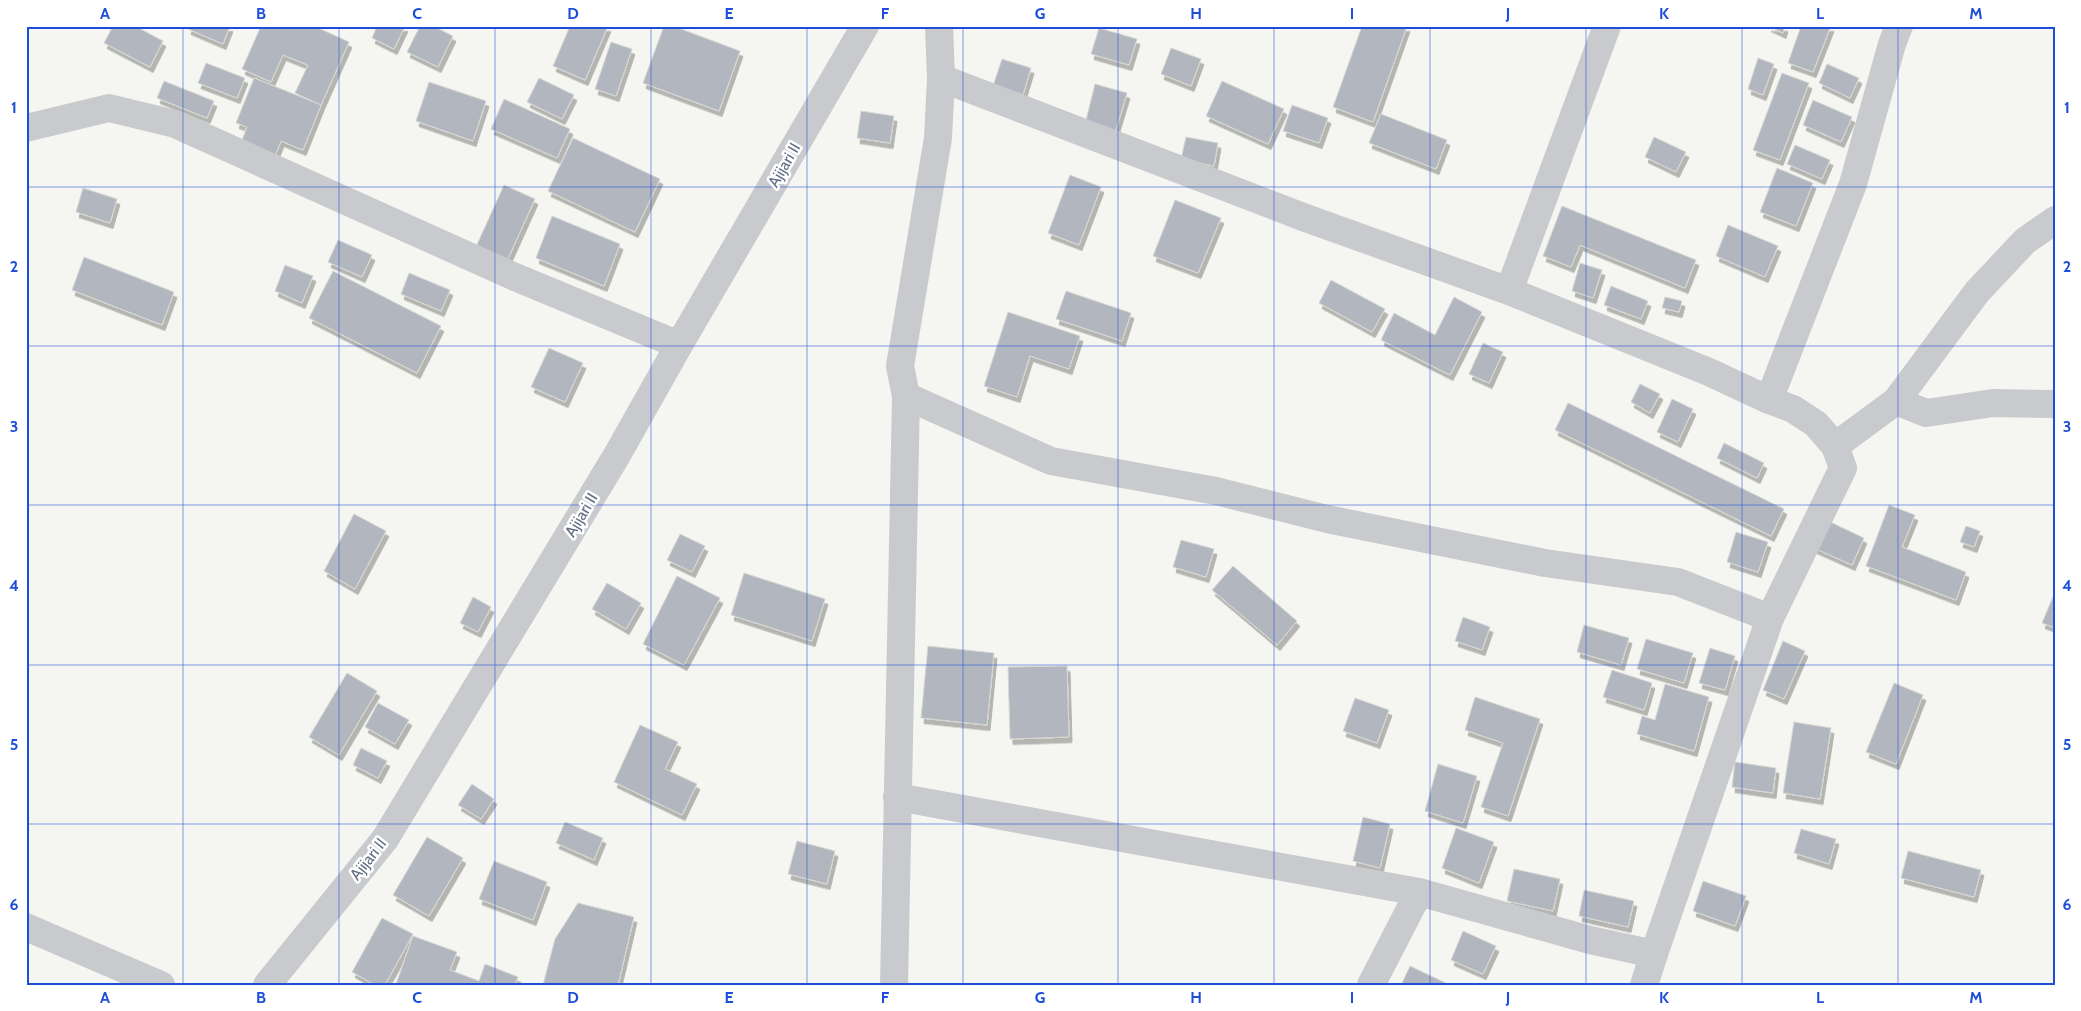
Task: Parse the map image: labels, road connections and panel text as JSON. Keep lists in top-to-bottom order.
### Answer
{
  "streets": {
    "street": ["Ajijari II"]
  },
  "grid": {
    "columns": [
      "A",
      "B",
      "C",
      "D",
      "E",
      "F",
      "G",
      "H",
      "I",
      "J",
      "K",
      "L",
      "M"
    ],
    "rows": [
      "1",
      "2",
      "3",
      "4",
      "5",
      "6"
    ]
  }
}
